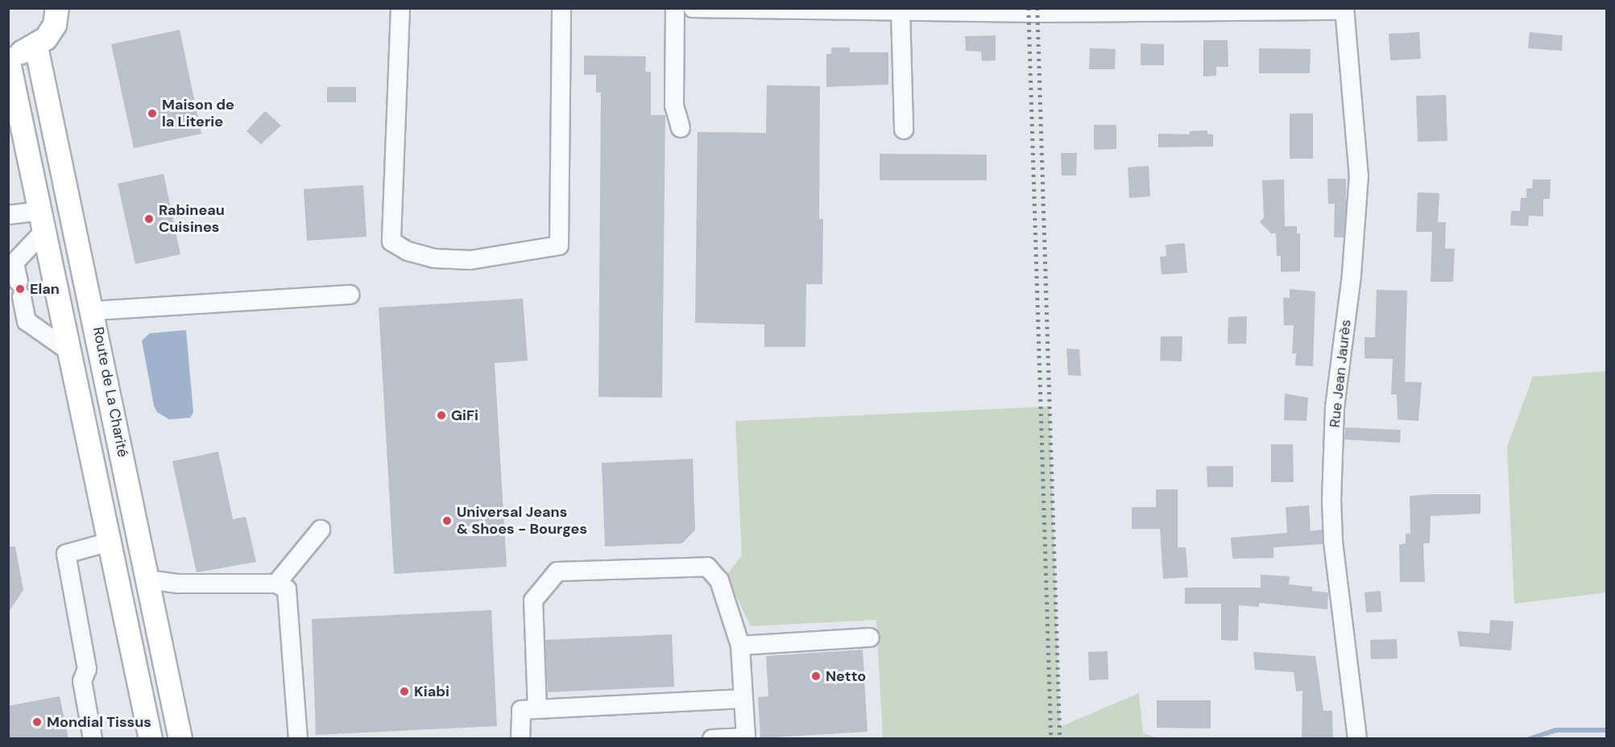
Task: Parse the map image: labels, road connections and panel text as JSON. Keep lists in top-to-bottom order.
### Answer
{
  "streets": {
    "main road": ["Route de La Charité"],
    "street": ["Rue Jean Jaurès"]
  },
  "places": [
    "Maison de la Literie",
    "Rabineau Cuisines",
    "Elan",
    "GiFi",
    "Universal Jeans & Shoes - Bourges",
    "Netto",
    "Kiabi",
    "Mondial Tissus"
  ]
}
